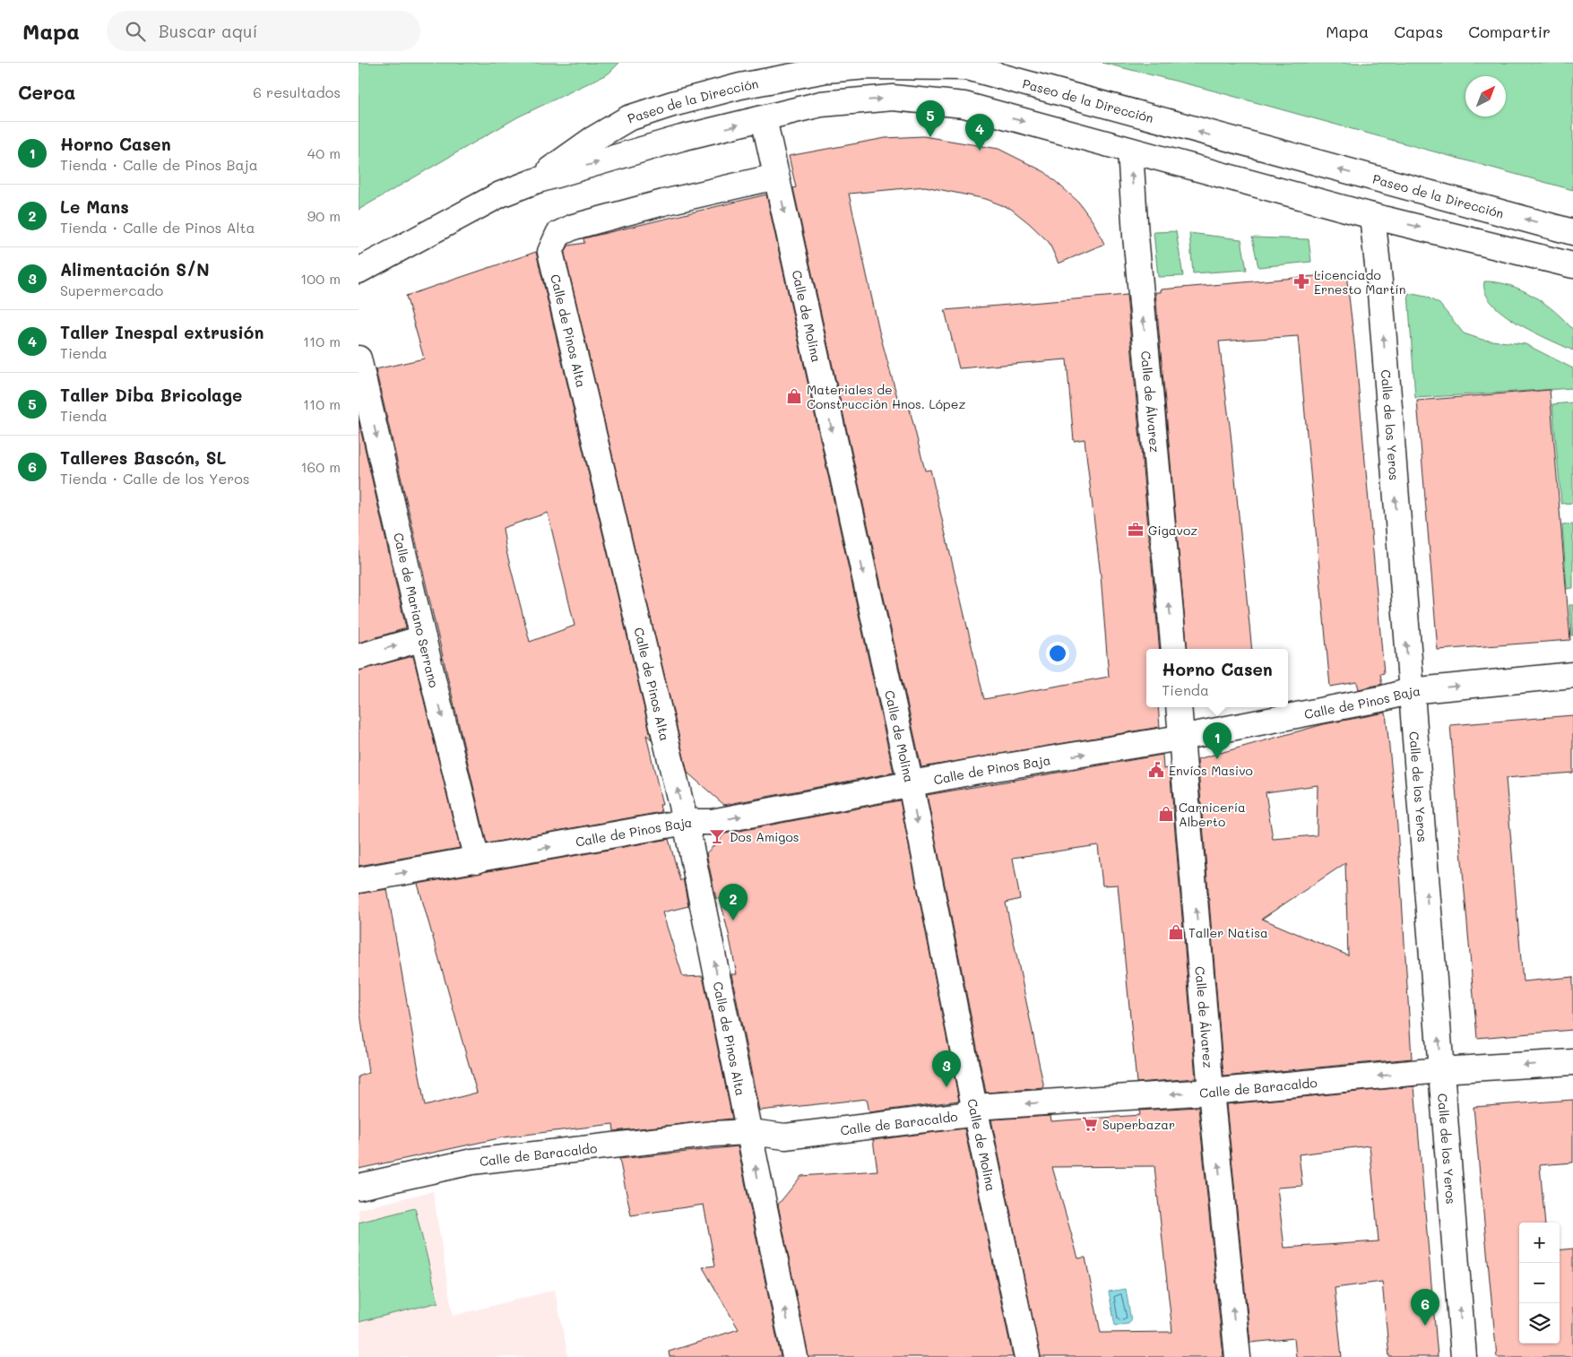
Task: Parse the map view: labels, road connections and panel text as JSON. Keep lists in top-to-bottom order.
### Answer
{
  "streets": {
    "street": [
      "Paseo de la Dirección",
      "Calle de Molina",
      "Calle de Pinos Alta",
      "Calle de Álvarez",
      "Calle de los Yeros",
      "Calle de Mariano Serrano",
      "Calle de Pinos Baja",
      "Calle de Baracaldo"
    ]
  },
  "crossings": [
    ["Paseo de la Dirección", "Calle de Molina"],
    ["Paseo de la Dirección", "Calle de Álvarez"],
    ["Paseo de la Dirección", "Calle de los Yeros"],
    ["Calle de Molina", "Calle de Pinos Alta"],
    ["Calle de Molina", "Calle de Pinos Baja"],
    ["Calle de Molina", "Calle de Baracaldo"],
    ["Calle de Pinos Alta", "Calle de Pinos Baja"],
    ["Calle de Pinos Alta", "Calle de Baracaldo"],
    ["Calle de Álvarez", "Calle de Pinos Baja"],
    ["Calle de Álvarez", "Calle de Baracaldo"],
    ["Calle de los Yeros", "Calle de Pinos Baja"],
    ["Calle de los Yeros", "Calle de Baracaldo"],
    ["Calle de Mariano Serrano", "Calle de Pinos Baja"]
  ],
  "one_way": [
    "Calle de Molina",
    "Calle de Pinos Alta",
    "Calle de Álvarez",
    "Calle de los Yeros",
    "Calle de Mariano Serrano",
    "Calle de Pinos Baja",
    "Calle de Baracaldo"
  ],
  "places": {
    "pharmacy": ["Licenciado Ernesto Martín"],
    "shop": ["Materiales de Construcción Hnos. López", "Carnicería Alberto", "Taller Natisa"],
    "office": ["Gigavoz"],
    "public building": ["Envíos Masivo"],
    "bar": ["Dos Amigos"],
    "supermarket": ["Superbazar"]
  },
  "north": "top right",
  "page": {
    "header": "Mapa",
    "search": "Buscar aquí",
    "nav": ["Mapa", "Capas", "Compartir"],
    "heading": ["Cerca", "6 resultados"],
    "pins": [
      "5",
      "4",
      "1",
      "2",
      "3",
      "6"
    ],
    "list": [
      {
        "mark": "1",
        "name": "Horno Casen",
        "note": "Tienda · Calle de Pinos Baja",
        "value": "40 m"
      },
      {
        "mark": "2",
        "name": "Le Mans",
        "note": "Tienda · Calle de Pinos Alta",
        "value": "90 m"
      },
      {
        "mark": "3",
        "name": "Alimentación S/N",
        "note": "Supermercado",
        "value": "100 m"
      },
      {
        "mark": "4",
        "name": "Taller Inespal extrusión",
        "note": "Tienda",
        "value": "110 m"
      },
      {
        "mark": "5",
        "name": "Taller Diba Bricolage",
        "note": "Tienda",
        "value": "110 m"
      },
      {
        "mark": "6",
        "name": "Talleres Bascón, SL",
        "note": "Tienda · Calle de los Yeros",
        "value": "160 m"
      }
    ],
    "popup": ["Horno Casen", "Tienda"],
    "map_buttons": ["+", "−"]
  }
}
